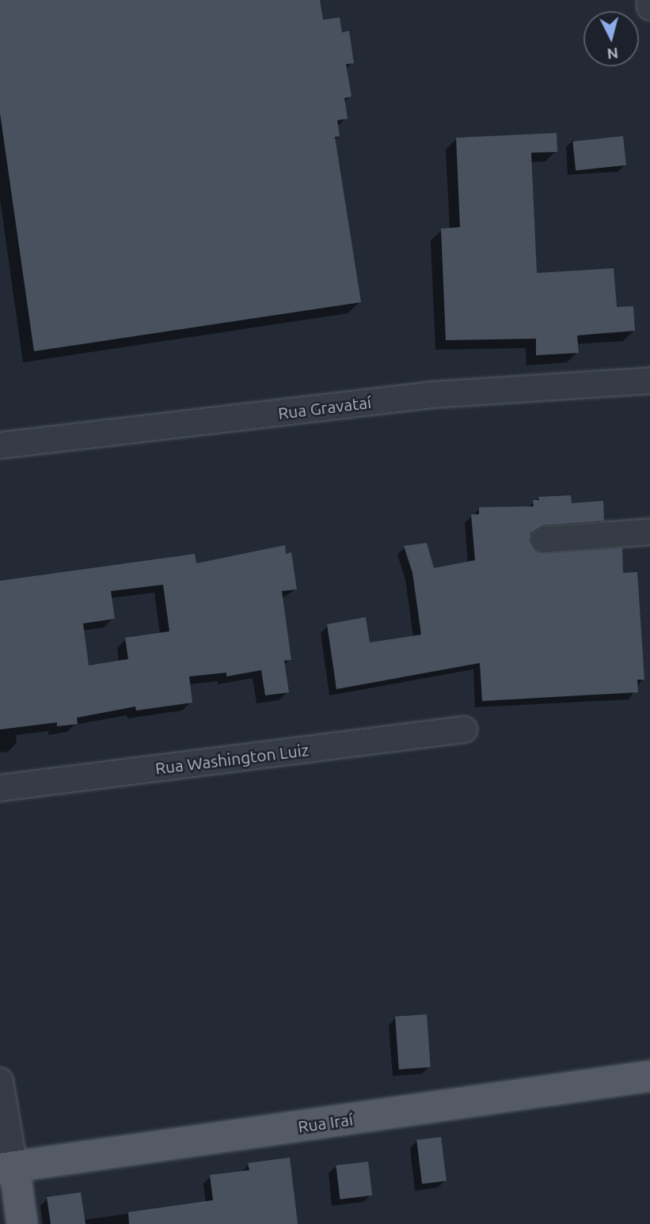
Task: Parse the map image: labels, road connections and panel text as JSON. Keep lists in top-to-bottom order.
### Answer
{
  "streets": {
    "main road": ["Rua Iraí"],
    "street": ["Rua Gravataí", "Rua Washington Luiz"]
  },
  "north": "bottom"
}
